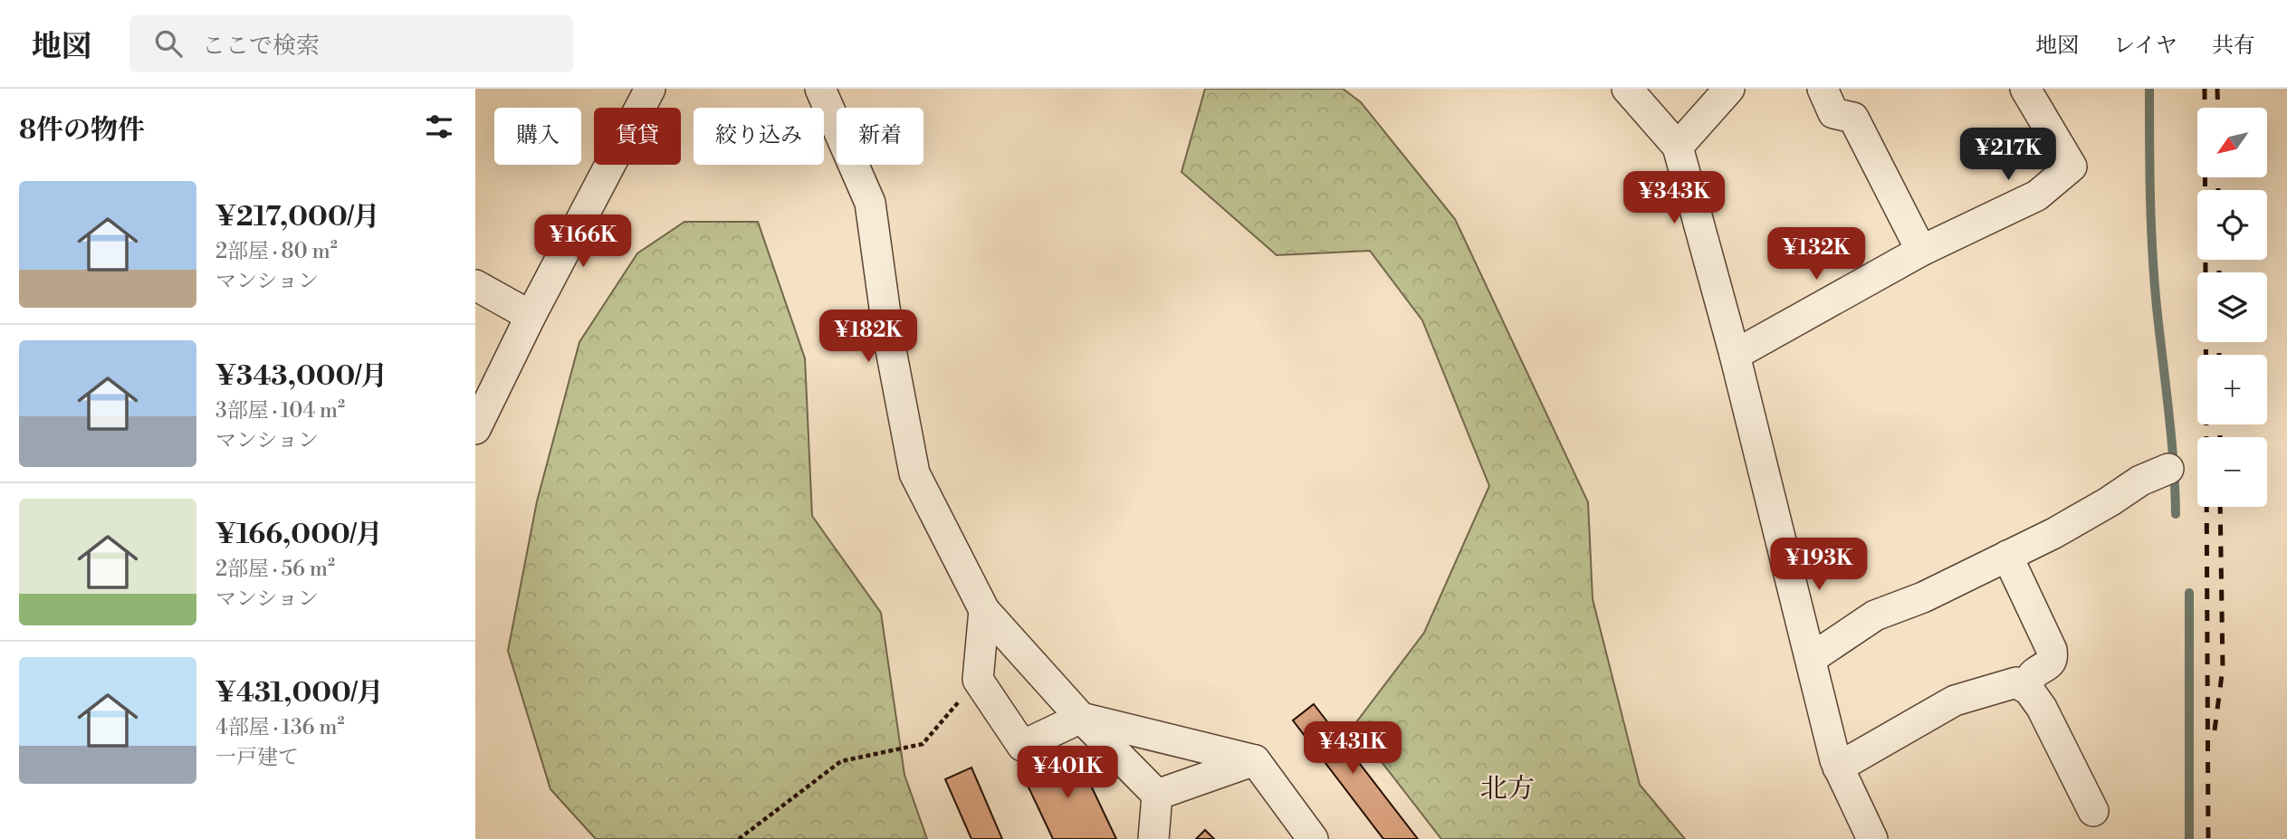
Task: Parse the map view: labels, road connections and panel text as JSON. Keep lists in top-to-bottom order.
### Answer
{
  "districts": ["北方"],
  "north": "bottom left",
  "page": {
    "header": "地図",
    "search": "ここで検索",
    "nav": ["地図", "レイヤ", "共有"],
    "heading": "8件の物件",
    "map_buttons": ["+", "−"],
    "chip": [
      "購入",
      "賃貸",
      "絞り込み",
      "新着"
    ],
    "price": [
      "¥217K",
      "¥343K",
      "¥166K",
      "¥132K",
      "¥182K",
      "¥193K",
      "¥431K",
      "¥401K"
    ],
    "list": [
      {
        "name": "¥217,000/月",
        "note": "2部屋 · 80 m² · マンション"
      },
      {
        "name": "¥343,000/月",
        "note": "3部屋 · 104 m² · マンション"
      },
      {
        "name": "¥166,000/月",
        "note": "2部屋 · 56 m² · マンション"
      },
      {
        "name": "¥431,000/月",
        "note": "4部屋 · 136 m² · 一戸建て"
      }
    ]
  }
}
